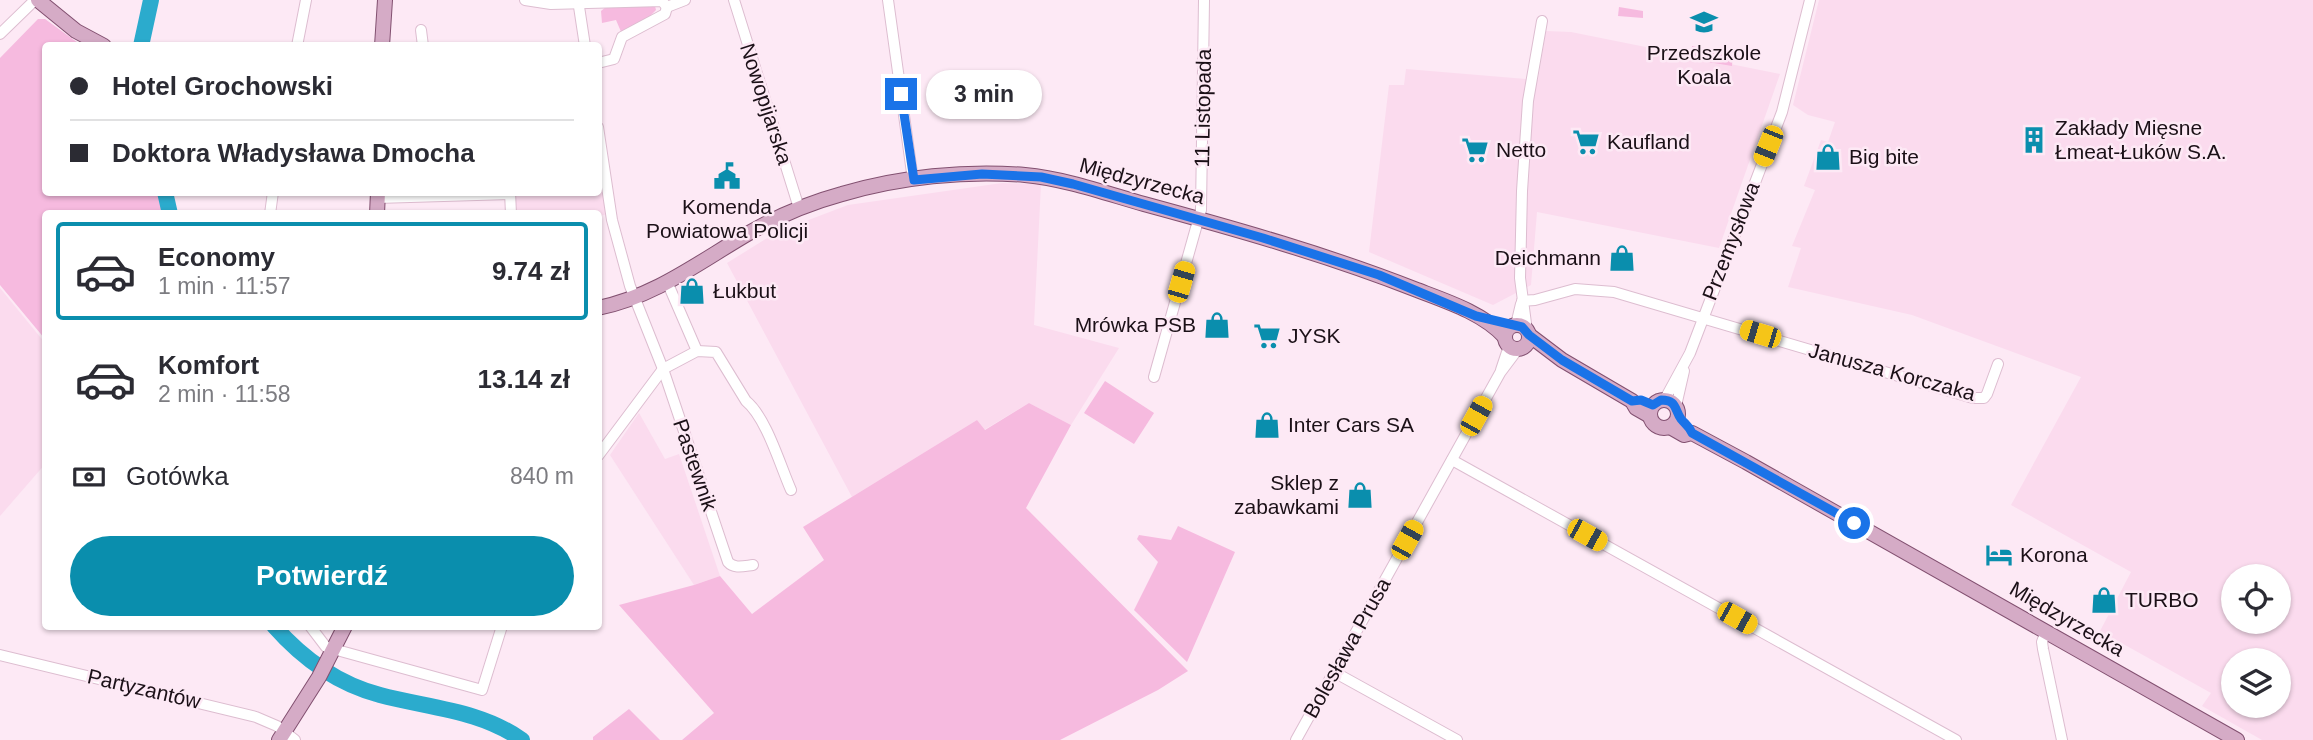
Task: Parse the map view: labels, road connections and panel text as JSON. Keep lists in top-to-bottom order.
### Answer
{
  "streets": {
    "main road": ["Międzyrzecka"],
    "street": [
      "Nowopijarska",
      "11 Listopada",
      "Przemysłowa",
      "Janusza Korczaka",
      "Pastewnik",
      "Bolesława Prusa",
      "Partyzantów"
    ]
  },
  "crossings": [
    ["Nowopijarska", "Międzyrzecka"],
    ["11 Listopada", "Międzyrzecka"],
    ["Międzyrzecka", "Przemysłowa"],
    ["Międzyrzecka", "Pastewnik"],
    ["Międzyrzecka", "Bolesława Prusa"],
    ["Przemysłowa", "Janusza Korczaka"]
  ],
  "places": {
    "school or university": ["Przedszkole Koala"],
    "building": ["Zakłady Mięsne Łmeat-Łuków S.A."],
    "supermarket": ["Kaufland", "Netto", "JYSK"],
    "shop": [
      "Big bite",
      "Deichmann",
      "Łukbut",
      "Mrówka PSB",
      "Inter Cars SA",
      "Sklep z zabawkami",
      "TURBO"
    ],
    "public building": ["Komenda Powiatowa Policji"],
    "hotel": ["Korona"]
  },
  "page": {
    "banner": ["Hotel Grochowski", "Doktora Władysława Dmocha"],
    "bubble": "3 min",
    "list": [
      {
        "name": "Economy",
        "note": "1 min · 11:57",
        "value": "9.74 zł"
      },
      {
        "name": "Komfort",
        "note": "2 min · 11:58",
        "value": "13.14 zł"
      }
    ],
    "pay": ["Gotówka", "840 m"],
    "buttons": "Potwierdź"
  }
}
